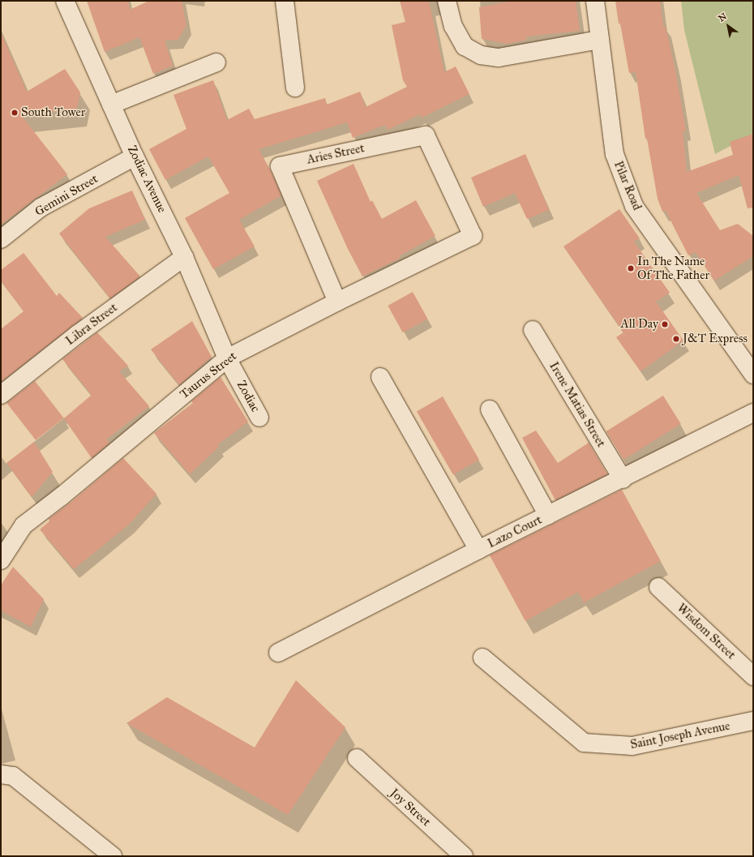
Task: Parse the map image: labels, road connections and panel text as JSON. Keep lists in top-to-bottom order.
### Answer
{
  "streets": {
    "street": [
      "Aries Street",
      "Zodiac Avenue",
      "Pilar Road",
      "Gemini Street",
      "Libra Street",
      "Taurus Street",
      "Zodiac",
      "Irene Matias Street",
      "Lazo Court",
      "Wisdom Street",
      "Saint Joseph Avenue",
      "Joy Street"
    ]
  },
  "crossings": [
    ["Aries Street", "Taurus Street"],
    ["Zodiac Avenue", "Gemini Street"],
    ["Zodiac Avenue", "Libra Street"],
    ["Zodiac Avenue", "Taurus Street"],
    ["Zodiac Avenue", "Zodiac"],
    ["Taurus Street", "Zodiac"],
    ["Irene Matias Street", "Lazo Court"]
  ],
  "places": [
    "South Tower",
    "In The Name Of The Father",
    "All Day",
    "J&T Express"
  ],
  "north": "top left"
}
